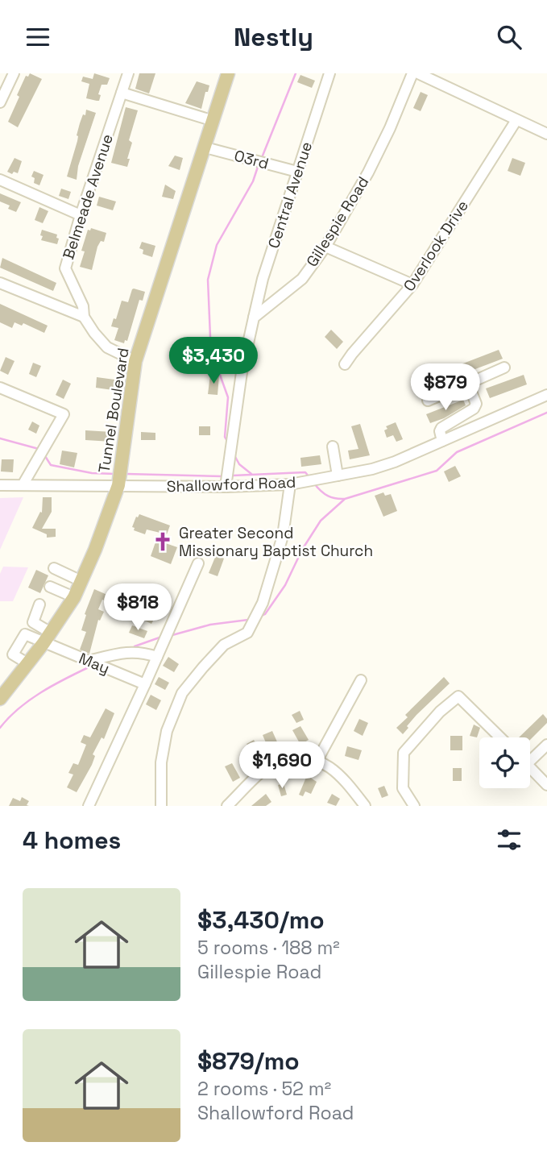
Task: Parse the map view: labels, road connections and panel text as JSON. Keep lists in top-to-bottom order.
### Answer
{
  "streets": {
    "main road": ["Tunnel Boulevard"],
    "street": [
      "O3rd",
      "Central Avenue",
      "Belmeade Avenue",
      "Gillespie Road",
      "Overlook Drive",
      "Shallowford Road",
      "May"
    ]
  },
  "crossings": [
    ["O3rd", "Central Avenue"],
    ["O3rd", "Tunnel Boulevard"],
    ["Central Avenue", "Gillespie Road"],
    ["Belmeade Avenue", "Tunnel Boulevard"],
    ["Tunnel Boulevard", "Shallowford Road"],
    ["Tunnel Boulevard", "May"]
  ],
  "places": {
    "church": ["Greater Second Missionary Baptist Church"]
  },
  "page": {
    "header": "Nestly",
    "price": [
      "$3,430",
      "$879",
      "$818",
      "$1,690"
    ],
    "heading": "4 homes",
    "list": [
      {
        "name": "$3,430/mo",
        "note": "5 rooms · 188 m² · Gillespie Road"
      },
      {
        "name": "$879/mo",
        "note": "2 rooms · 52 m² · Shallowford Road"
      }
    ]
  }
}
